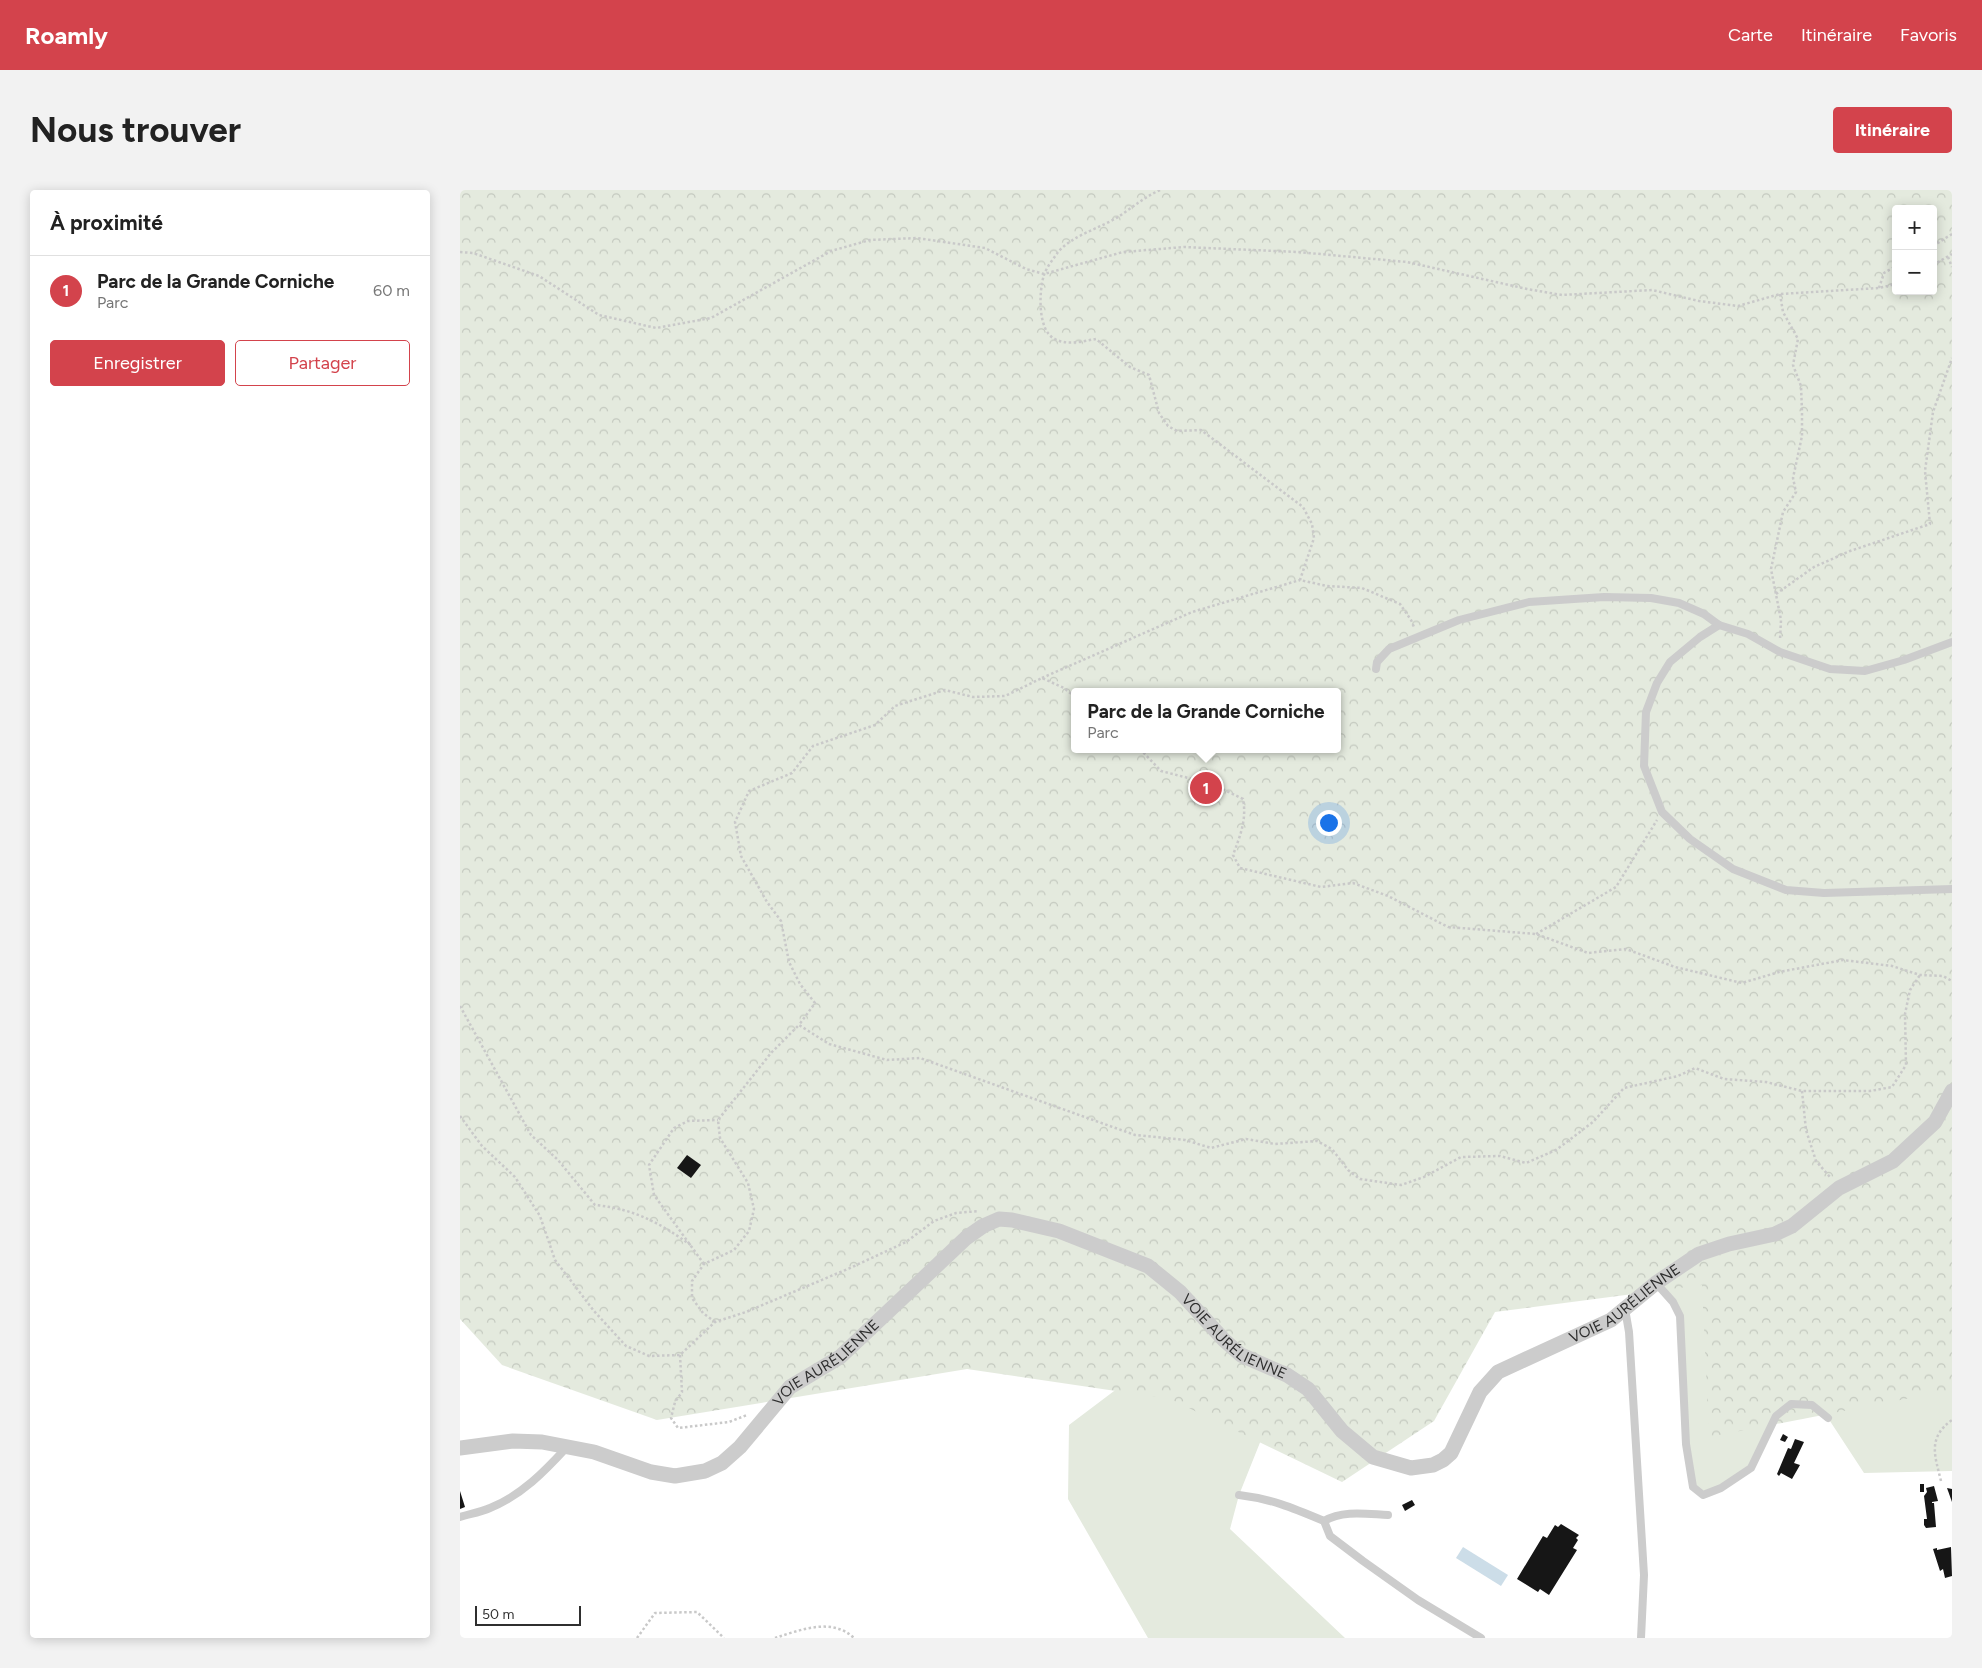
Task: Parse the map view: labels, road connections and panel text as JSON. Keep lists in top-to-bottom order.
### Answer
{
  "streets": {
    "street": ["VOIE AURÉLIENNE"]
  },
  "scale_bar": "50 m",
  "page": {
    "header": "Roamly",
    "nav": ["Carte", "Itinéraire", "Favoris"],
    "buttons": [
      "Itinéraire",
      ["Enregistrer", "Partager"]
    ],
    "title": "Nous trouver",
    "heading": "À proximité",
    "map_buttons": ["+", "−"],
    "list": [
      {
        "mark": "1",
        "name": "Parc de la Grande Corniche",
        "note": "Parc",
        "value": "60 m"
      }
    ],
    "popup": ["Parc de la Grande Corniche", "Parc"],
    "pins": "1",
    "scale": "50 m"
  }
}
